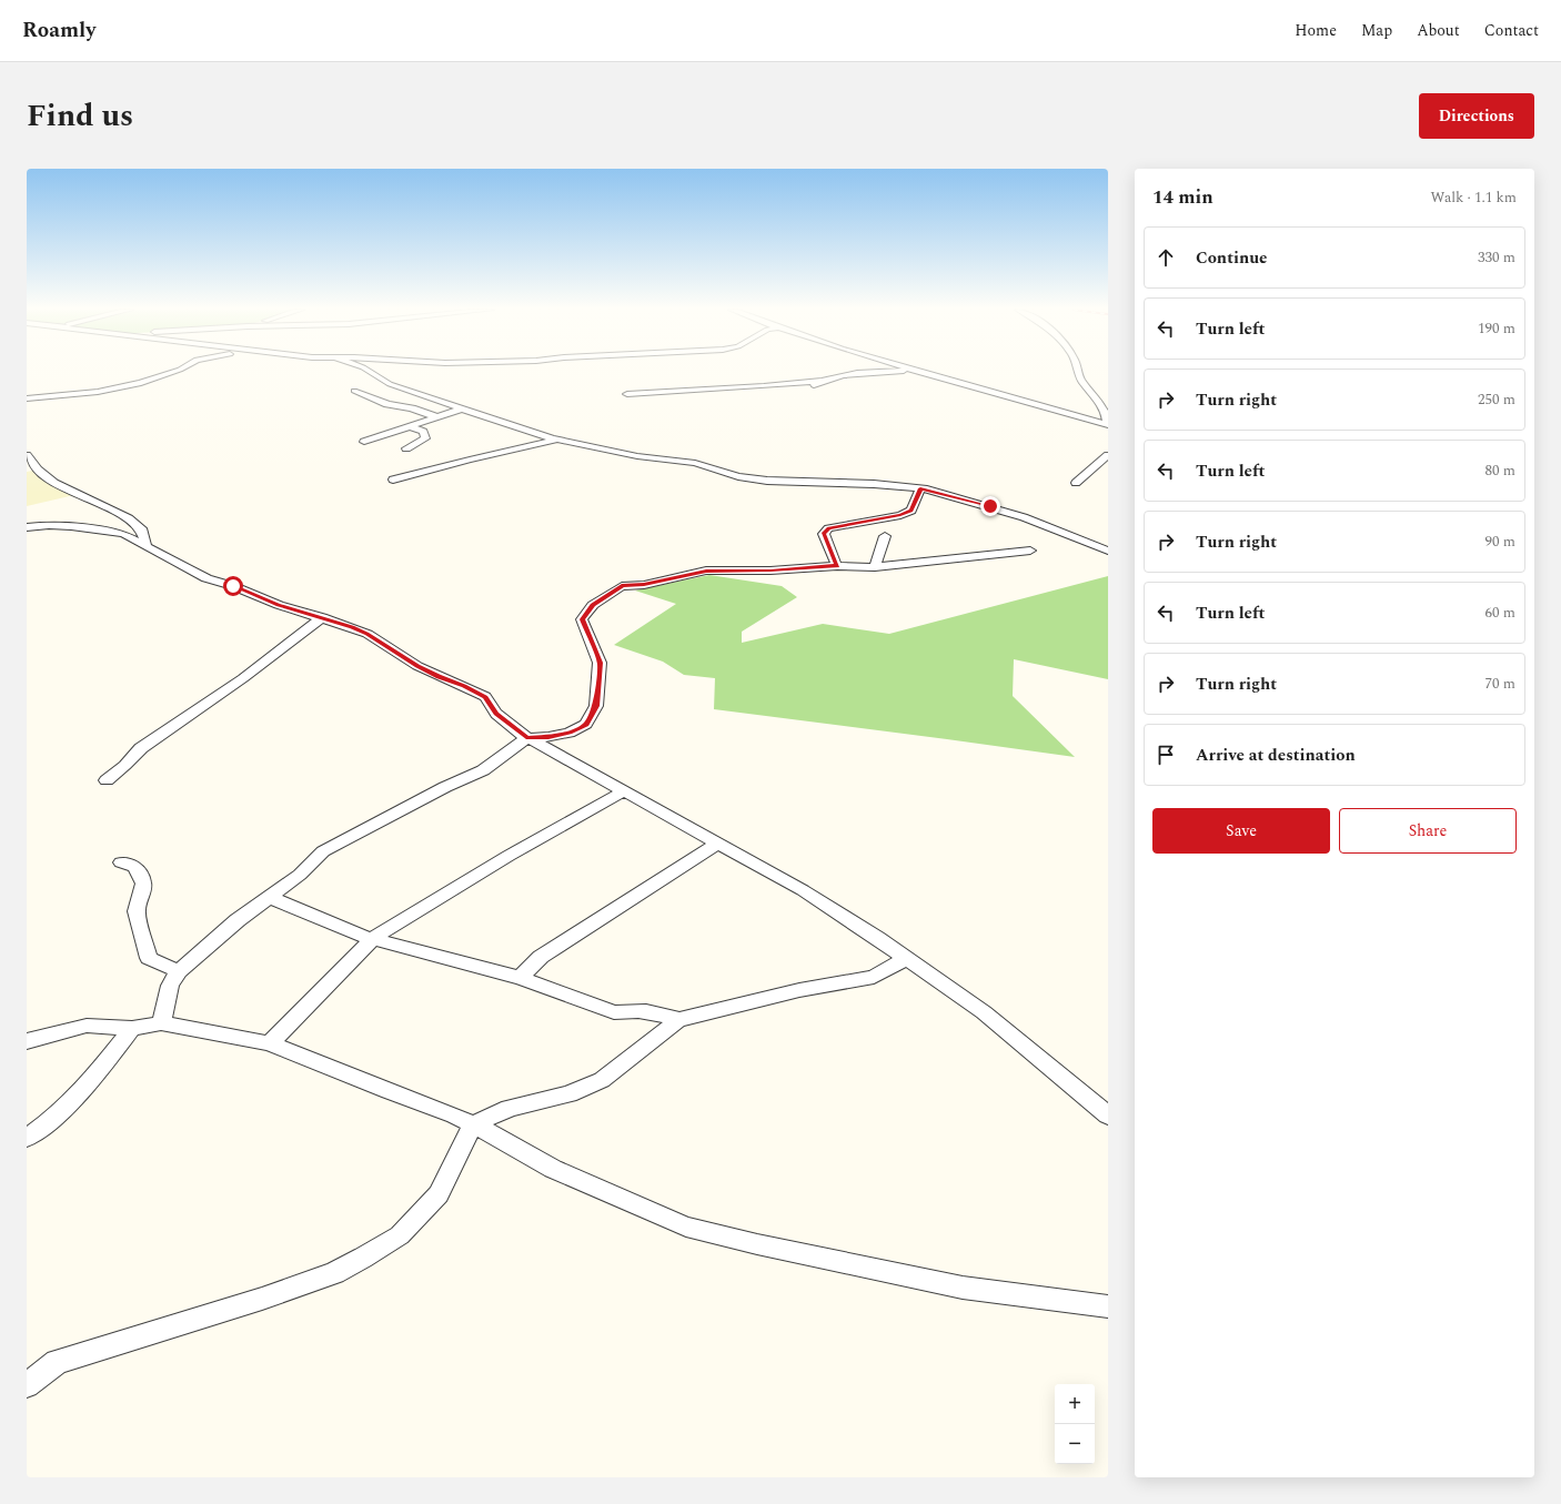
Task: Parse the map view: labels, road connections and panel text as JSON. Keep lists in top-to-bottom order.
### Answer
{
  "page": {
    "header": "Roamly",
    "nav": [
      "Home",
      "Map",
      "About",
      "Contact"
    ],
    "title": "Find us",
    "buttons": [
      "Directions",
      ["Save", "Share"]
    ],
    "heading": ["14 min", "Walk · 1.1 km"],
    "list": [
      ["Continue", "330 m"],
      ["Turn left", "190 m"],
      ["Turn right", "250 m"],
      ["Turn left", "80 m"],
      ["Turn right", "90 m"],
      ["Turn left", "60 m"],
      ["Turn right", "70 m"],
      "Arrive at destination"
    ],
    "map_buttons": ["+", "−"]
  }
}
